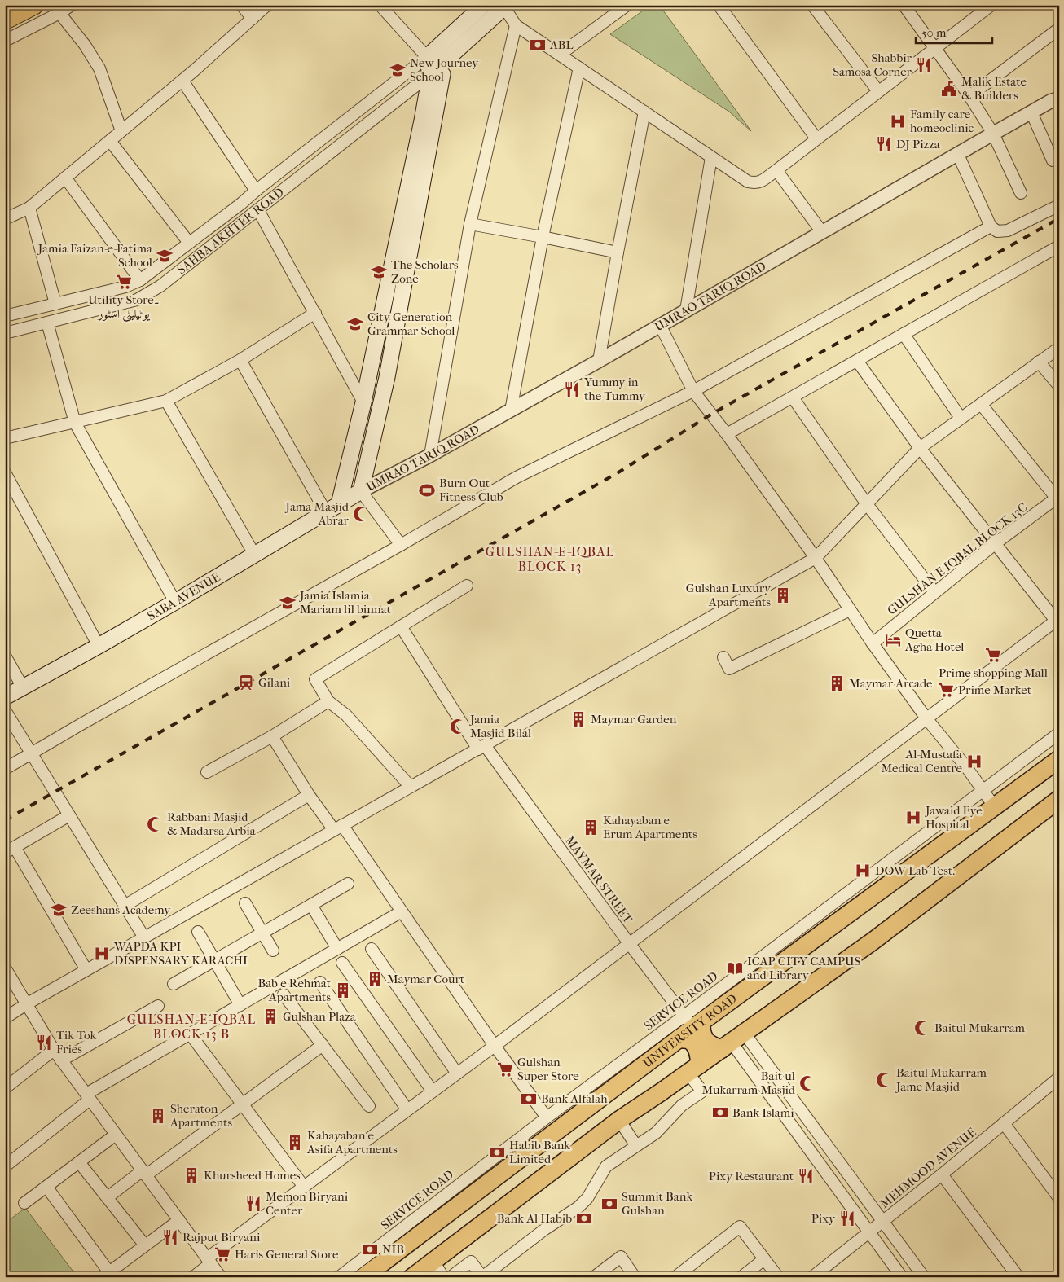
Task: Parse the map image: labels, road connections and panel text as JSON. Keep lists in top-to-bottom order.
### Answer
{
  "streets": {
    "main road": ["SAHBA AKHTER ROAD", "SABA AVENUE", "UNIVERSITY ROAD"],
    "street": [
      "UMRAO TARIQ ROAD",
      "GULSHAN E IQBAL BLOCK 13C",
      "MAYMAR STREET",
      "SERVICE ROAD",
      "MEHMOOD AVENUE"
    ]
  },
  "crossings": [
    ["UMRAO TARIQ ROAD", "SABA AVENUE"],
    ["MAYMAR STREET", "SERVICE ROAD"],
    ["MAYMAR STREET", "UNIVERSITY ROAD"],
    ["SERVICE ROAD", "UNIVERSITY ROAD"]
  ],
  "districts": ["GULSHAN-E-IQBAL BLOCK 13", "GULSHAN-E-IQBAL BLOCK 13 B"],
  "places": {
    "bank": [
      "ABL",
      "Bank Alfalah",
      "Bank Islami",
      "Habib Bank Limited",
      "Summit Bank Gulshan",
      "Bank Al Habib",
      "NIB"
    ],
    "restaurant": [
      "Shabbir Samosa Corner",
      "DJ Pizza",
      "Yummy in the Tummy",
      "Tik Tok Fries",
      "Pixy Restaurant",
      "Memon Biryani Center",
      "Pixy",
      "Rajput Biryani"
    ],
    "school or university": [
      "New Journey School",
      "Jamia Faizan-e-Fatima School",
      "The Scholars Zone",
      "City Generation Grammar School",
      "Jamia Islamia Mariam lil binnat",
      "Zeeshans Academy"
    ],
    "public building": ["Malik Estate & Builders"],
    "hospital": [
      "Family care homeoclinic",
      "Al-Mustafa Medical Centre",
      "Jawaid Eye Hospital",
      "DOW Lab Test.",
      "WAPDA KPI DISPENSARY KARACHI"
    ],
    "supermarket": [
      "Utility Store۔ یوٹیلیٹی اسٹور",
      "Prime shopping Mall",
      "Prime Market",
      "Gulshan Super Store",
      "Haris General Store"
    ],
    "sports": ["Burn Out Fitness Club"],
    "mosque": [
      "Jama Masjid Abrar",
      "Jamia Masjid Bilal",
      "Rabbani Masjid & Madarsa Arbia",
      "Baitul Mukarram",
      "Baitul Mukarram Jame Masjid",
      "Bait ul Mukarram Masjid"
    ],
    "building": [
      "Gulshan Luxury Apartments",
      "Maymar Arcade",
      "Maymar Garden",
      "Kahayaban e Erum Apartments",
      "Maymar Court",
      "Bab e Rehmat Apartments",
      "Gulshan Plaza",
      "Sheraton Apartments",
      "Kahayaban e Asifa Apartments",
      "Khursheed Homes"
    ],
    "hotel": ["Quetta Agha Hotel"],
    "station": ["Gilani"],
    "library": ["ICAP CITY CAMPUS and Library"]
  },
  "scale_bar": "50 m"
}
